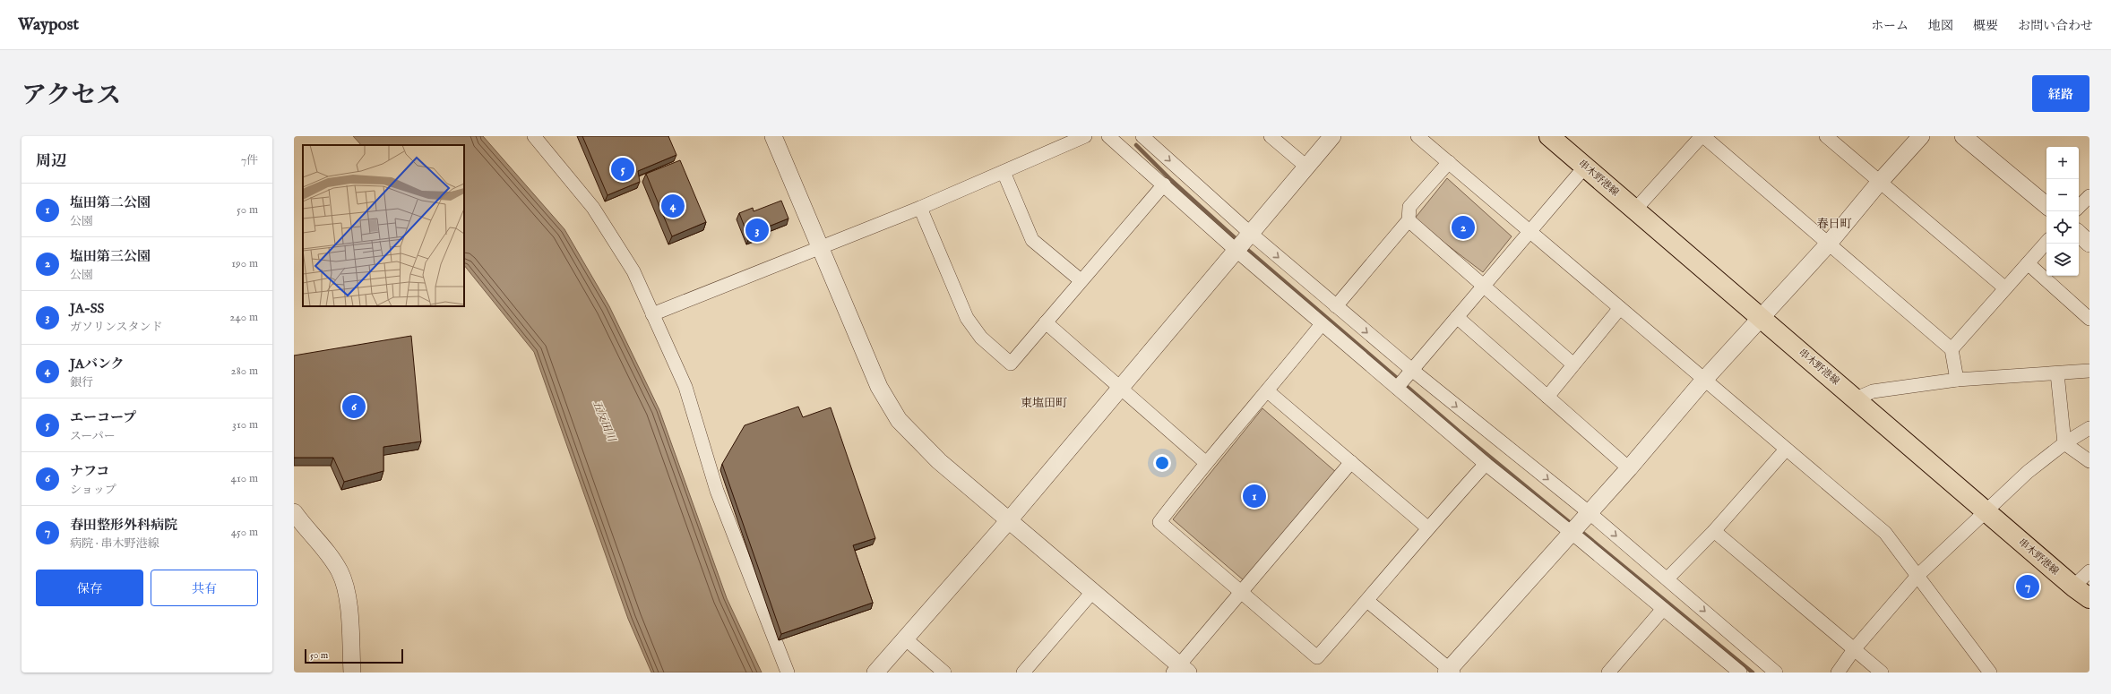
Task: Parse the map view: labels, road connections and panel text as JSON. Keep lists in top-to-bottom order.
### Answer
{
  "streets": {
    "main road": ["串木野港線"]
  },
  "districts": ["春日町", "東塩田町"],
  "water": ["五反田川"],
  "scale_bar": "50 m",
  "page": {
    "header": "Waypost",
    "nav": [
      "ホーム",
      "地図",
      "概要",
      "お問い合わせ"
    ],
    "title": "アクセス",
    "buttons": [
      "経路",
      ["保存", "共有"]
    ],
    "heading": ["周辺", "7件"],
    "map_buttons": ["+", "−"],
    "pins": [
      "5",
      "4",
      "2",
      "3",
      "6",
      "1",
      "7"
    ],
    "list": [
      {
        "mark": "1",
        "name": "塩田第二公園",
        "note": "公園",
        "value": "50 m"
      },
      {
        "mark": "2",
        "name": "塩田第三公園",
        "note": "公園",
        "value": "190 m"
      },
      {
        "mark": "3",
        "name": "JA-SS",
        "note": "ガソリンスタンド",
        "value": "240 m"
      },
      {
        "mark": "4",
        "name": "JAバンク",
        "note": "銀行",
        "value": "280 m"
      },
      {
        "mark": "5",
        "name": "エーコープ",
        "note": "スーパー",
        "value": "310 m"
      },
      {
        "mark": "6",
        "name": "ナフコ",
        "note": "ショップ",
        "value": "410 m"
      },
      {
        "mark": "7",
        "name": "春田整形外科病院",
        "note": "病院 · 串木野港線",
        "value": "450 m"
      }
    ],
    "scale": "50 m"
  }
}
